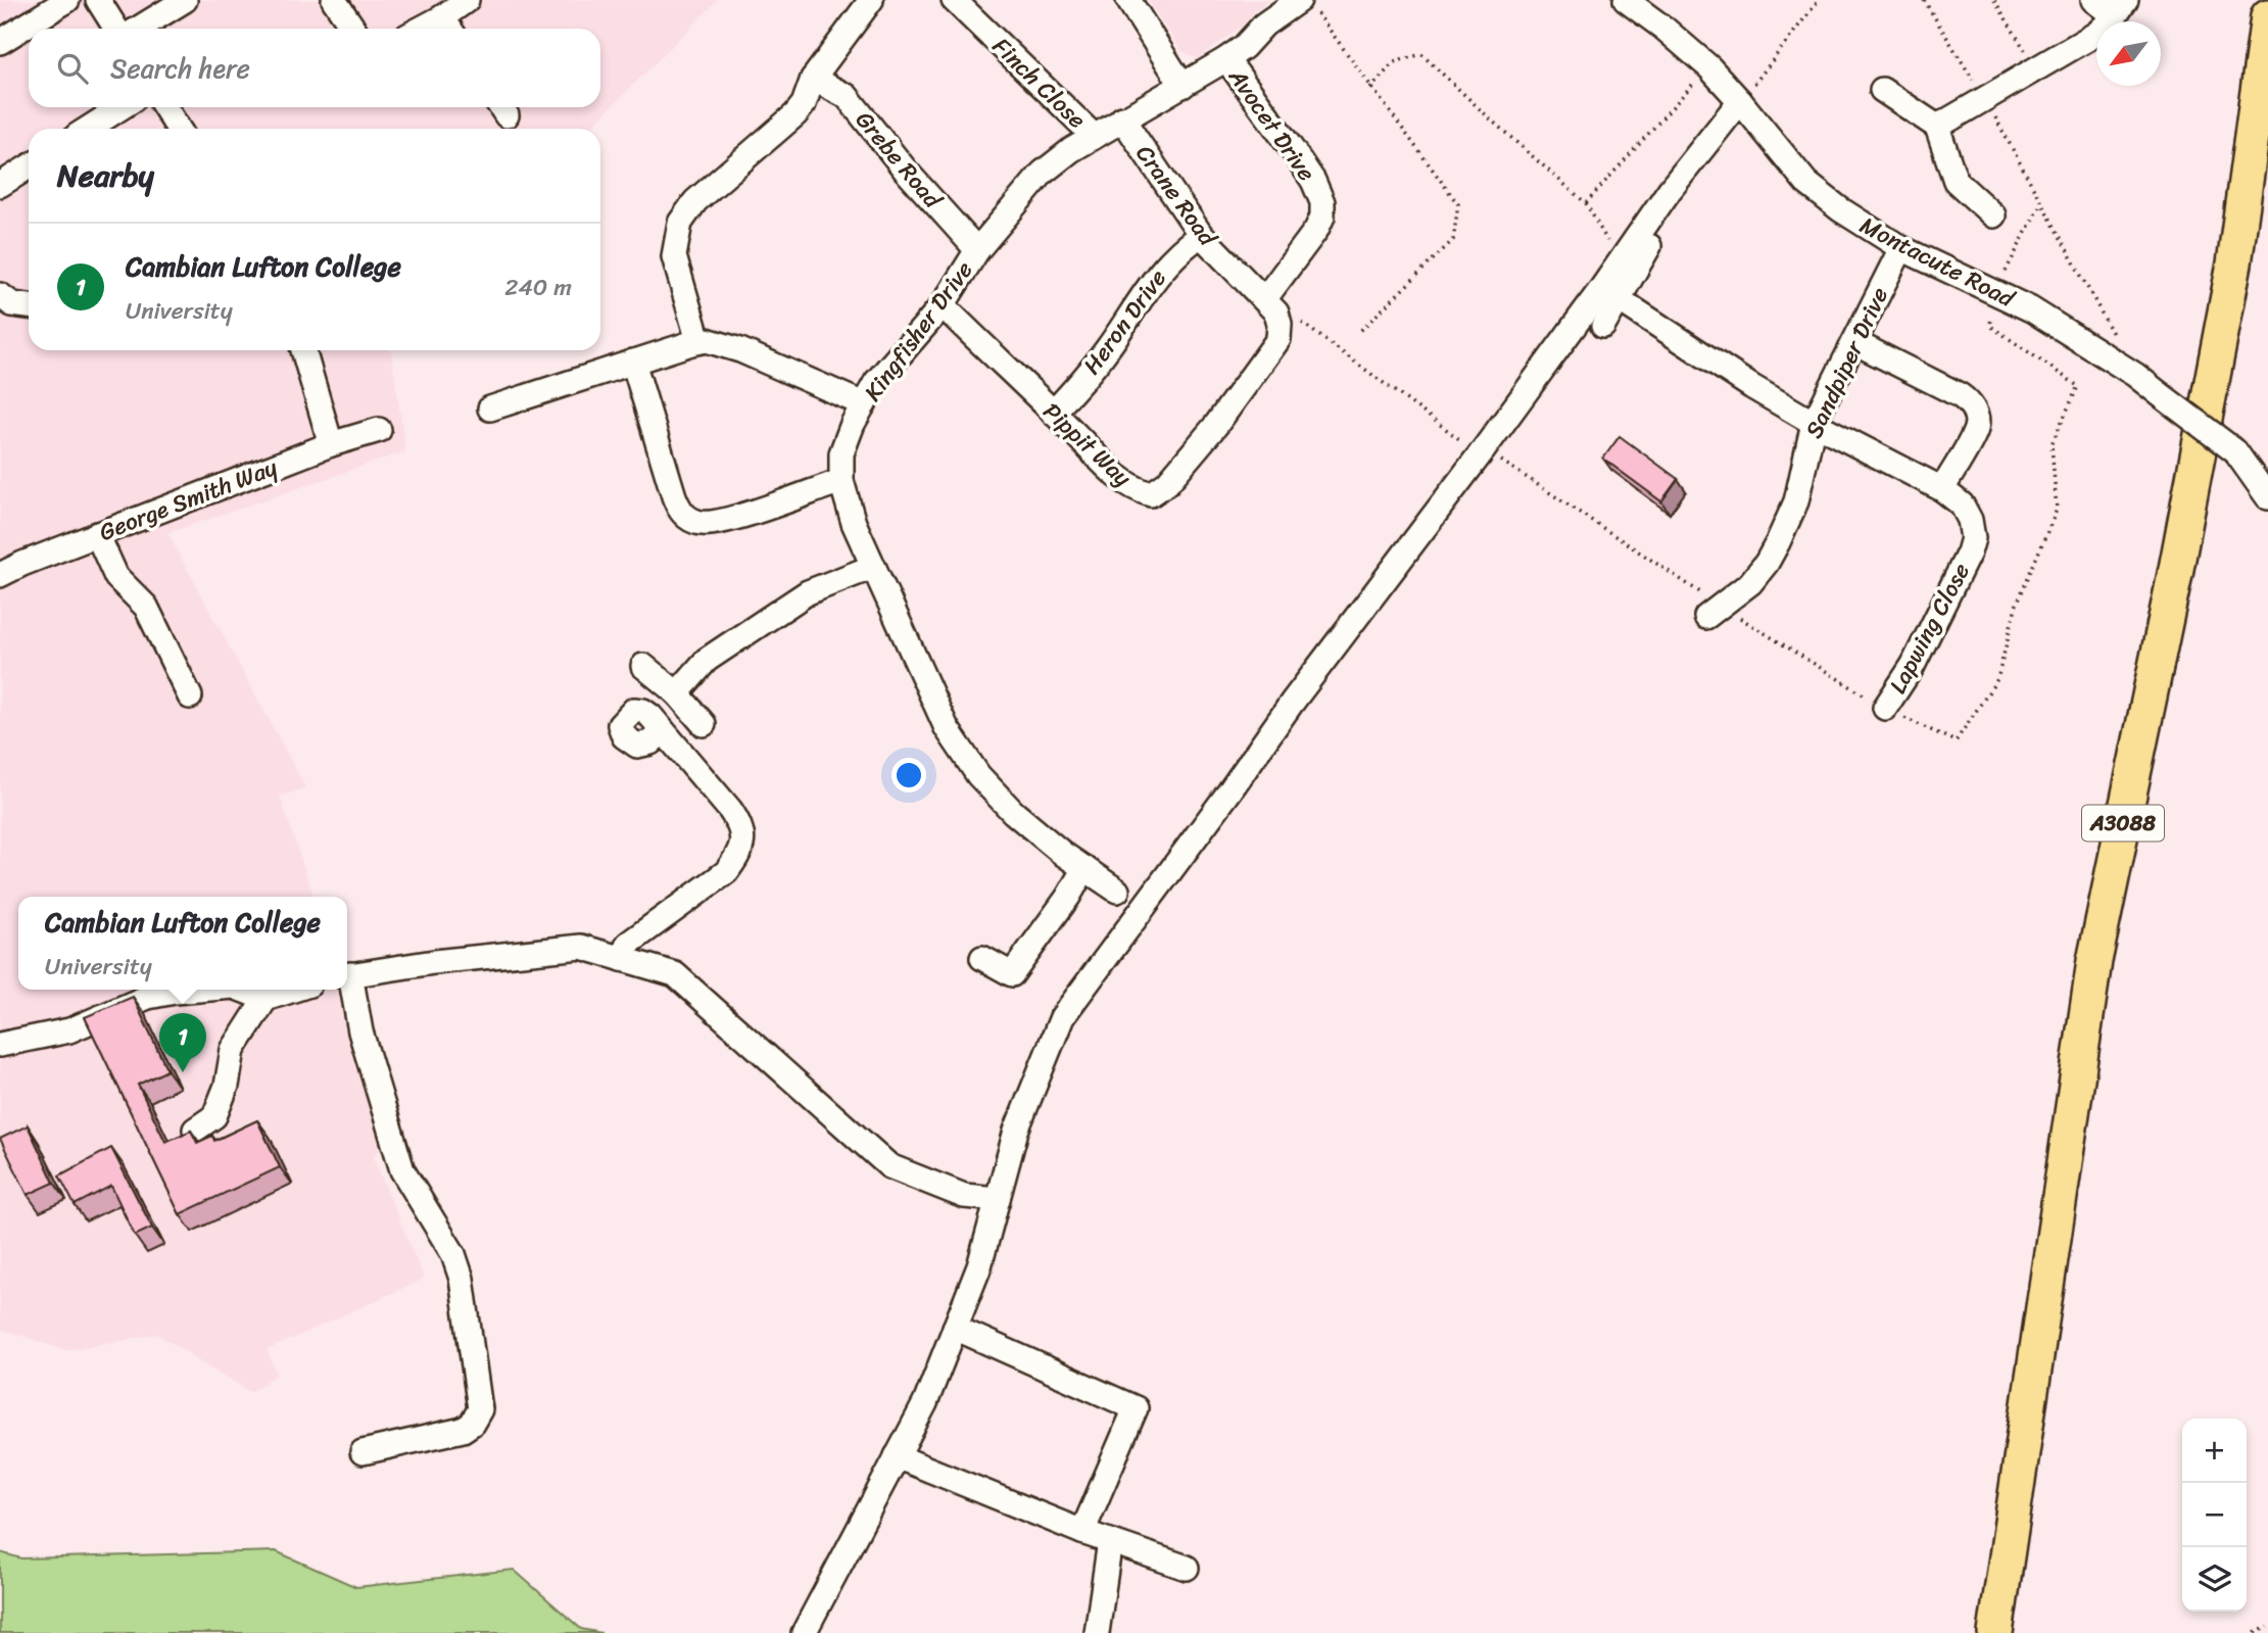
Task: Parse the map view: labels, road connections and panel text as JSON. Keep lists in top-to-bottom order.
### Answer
{
  "streets": {
    "highway": ["A3088"],
    "street": [
      "Finch Close",
      "Avocet Drive",
      "Grebe Road",
      "Crane Road",
      "Montacute Road",
      "Heron Drive",
      "Kingfisher Drive",
      "Sandpiper Drive",
      "Pippit Way",
      "George Smith Way",
      "Lapwing Close"
    ]
  },
  "crossings": [
    ["Finch Close", "Kingfisher Drive"],
    ["Avocet Drive", "Crane Road"],
    ["Avocet Drive", "Kingfisher Drive"],
    ["Avocet Drive", "Pippit Way"],
    ["Grebe Road", "Kingfisher Drive"],
    ["Crane Road", "Heron Drive"],
    ["Crane Road", "Kingfisher Drive"],
    ["Crane Road", "Pippit Way"],
    ["Montacute Road", "Sandpiper Drive"],
    ["Heron Drive", "Pippit Way"],
    ["Kingfisher Drive", "Pippit Way"],
    ["Sandpiper Drive", "Lapwing Close"]
  ],
  "north": "bottom left",
  "page": {
    "search": "Search here",
    "heading": "Nearby",
    "list": [
      {
        "mark": "1",
        "name": "Cambian Lufton College",
        "note": "University",
        "value": "240 m"
      }
    ],
    "popup": ["Cambian Lufton College", "University"],
    "pins": "1",
    "map_buttons": ["+", "−"]
  }
}
